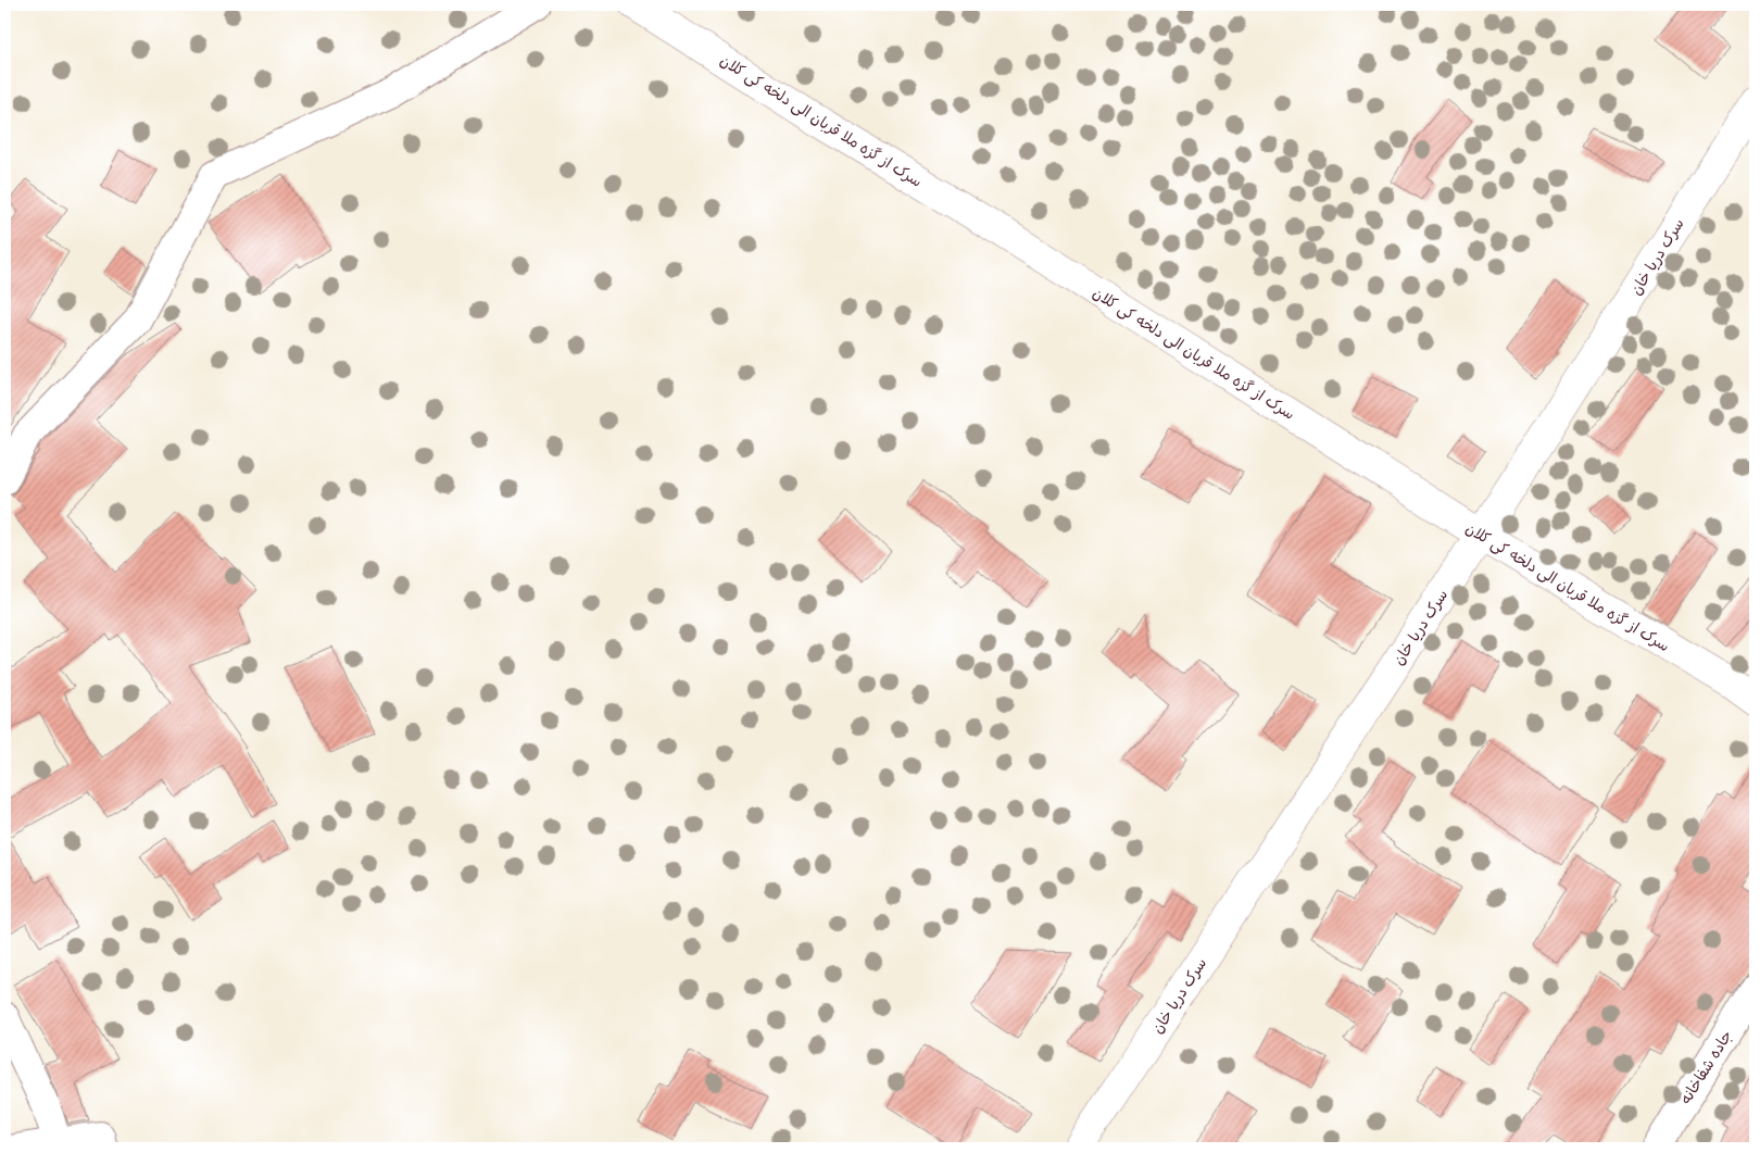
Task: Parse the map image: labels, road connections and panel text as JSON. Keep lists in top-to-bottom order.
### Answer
{
  "streets": {
    "street": ["سرک از گزه ملا قربان الی دلخه کی کلان", "سرک دریا خان", "جاده شفاخانه"]
  },
  "crossings": [
    ["سرک از گزه ملا قربان الی دلخه کی کلان", "سرک دریا خان"]
  ]
}
